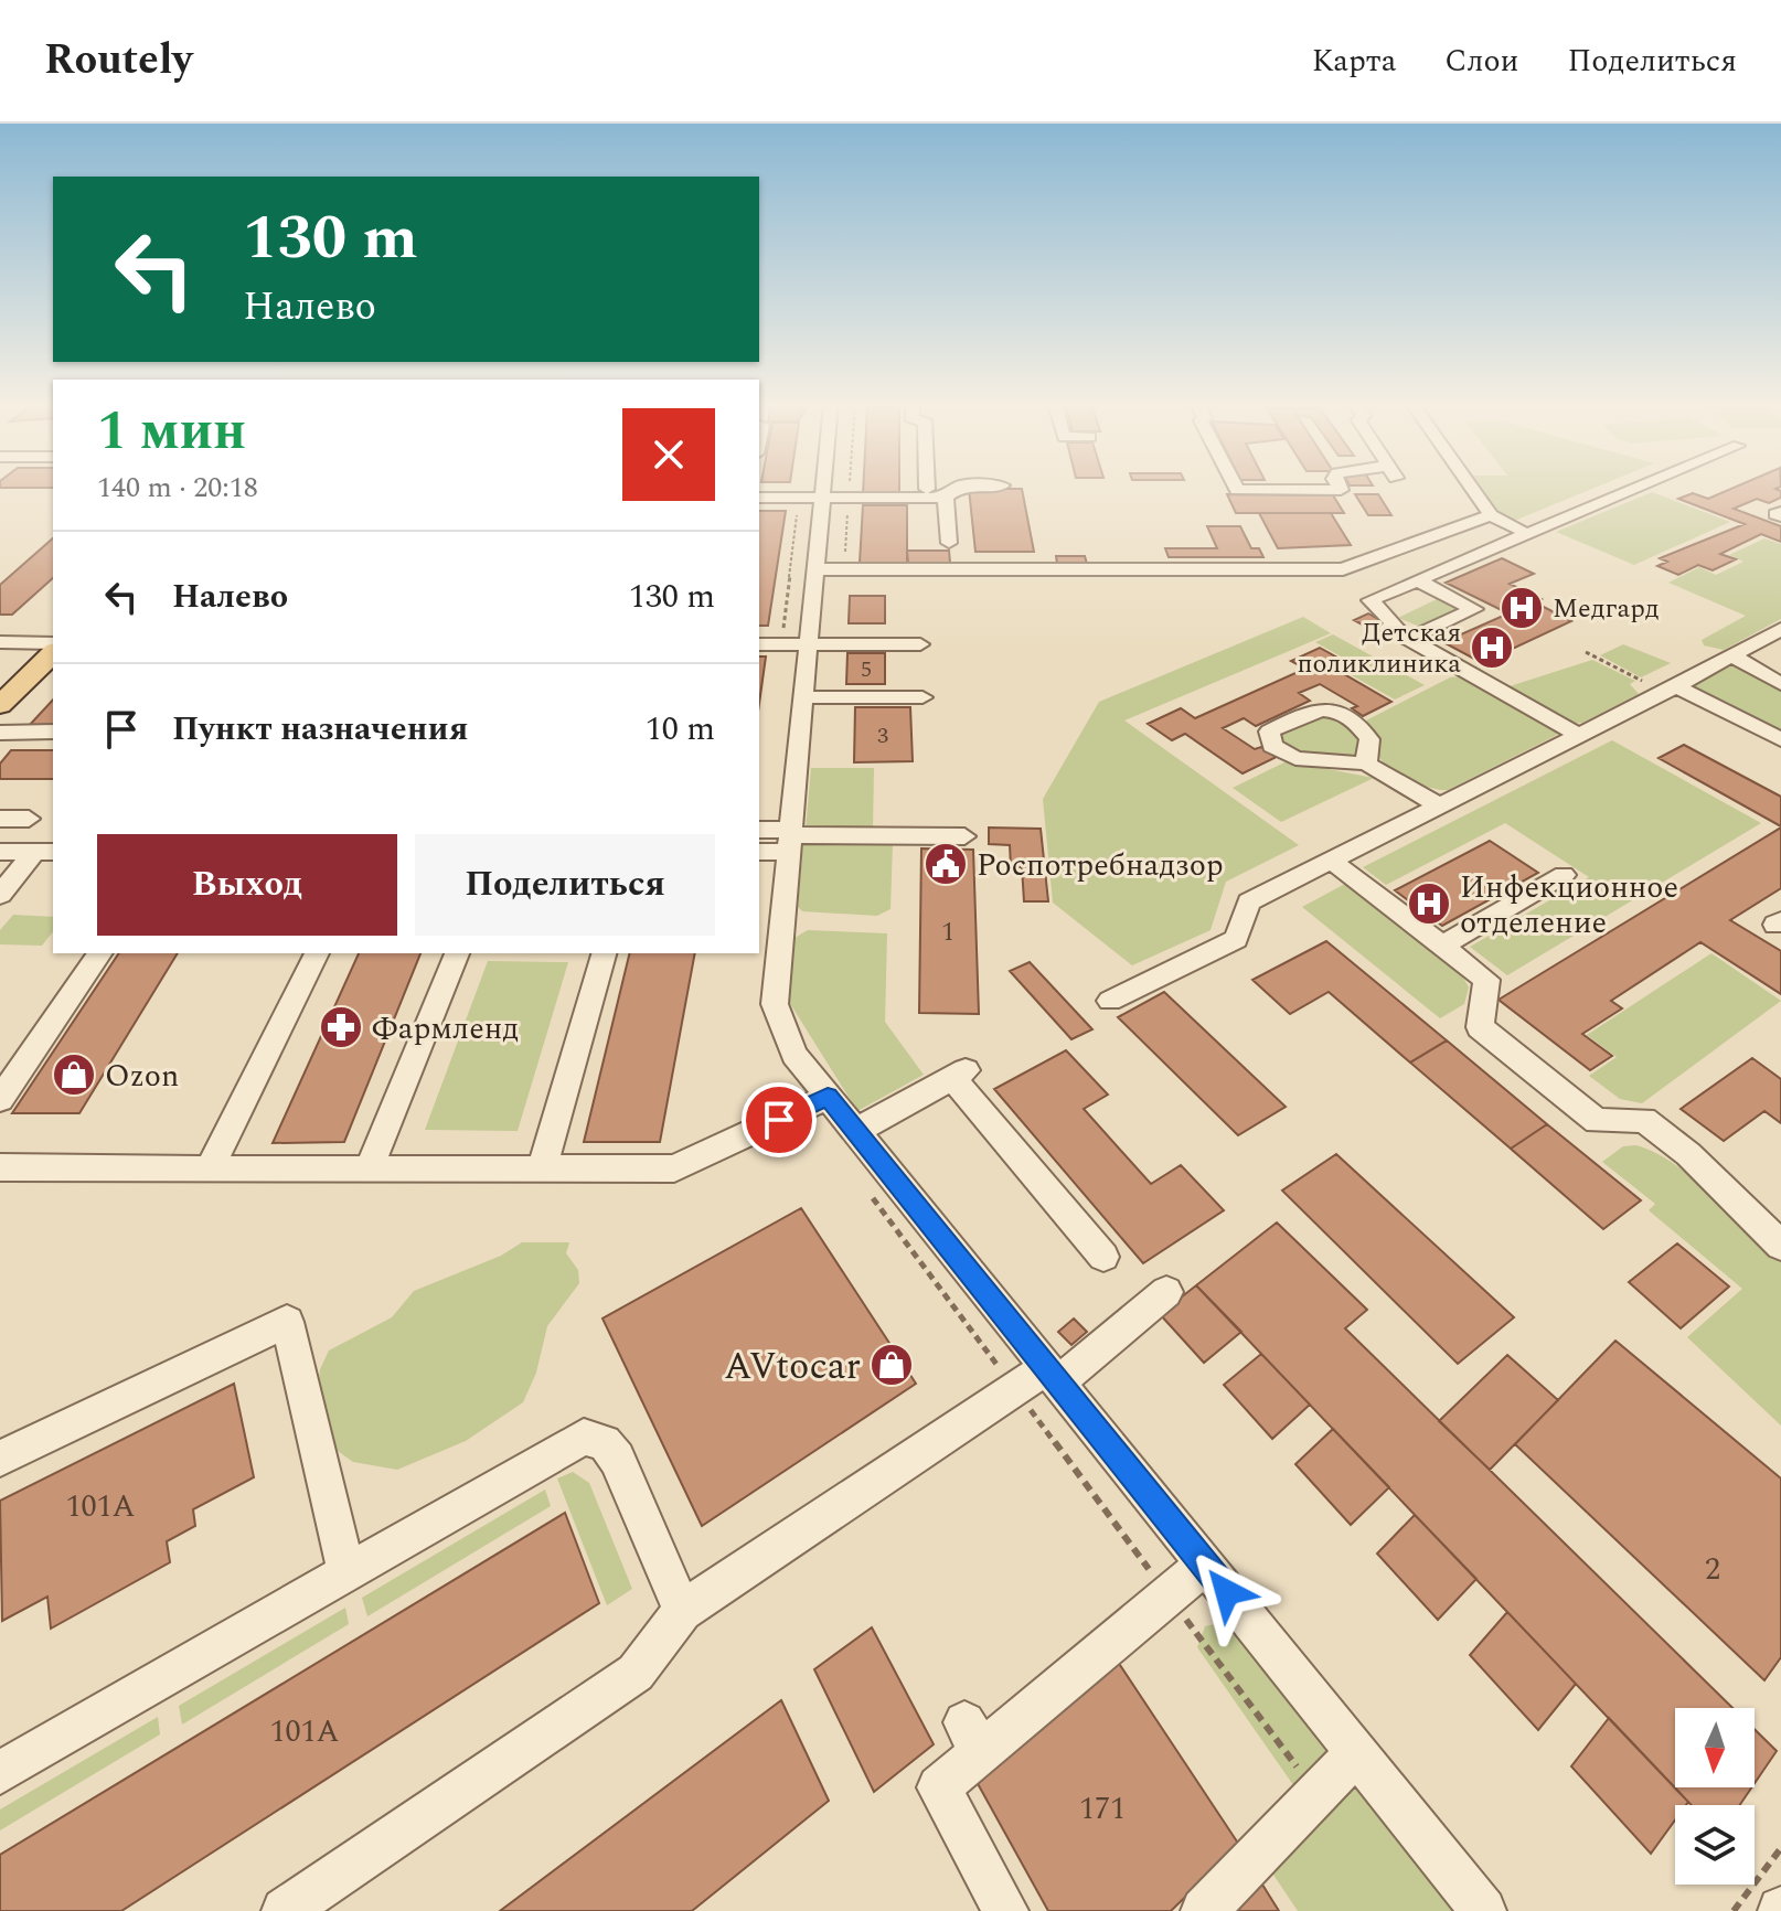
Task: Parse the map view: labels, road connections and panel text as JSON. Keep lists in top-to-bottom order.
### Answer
{
  "places": {
    "hospital": ["Медгард", "Детская поликлиника", "Инфекционное отделение"],
    "public building": ["Роспотребнадзор"],
    "pharmacy": ["Фармленд"],
    "shop": ["Ozon", "AVtocar"]
  },
  "house_numbers": [
    "5",
    "3",
    "1",
    "101А",
    "2",
    "101А",
    "171"
  ],
  "north": "bottom",
  "page": {
    "header": "Routely",
    "nav": ["Карта", "Слои", "Поделиться"],
    "turn": ["130 m", "Налево"],
    "heading": ["1 мин", "140 m · 20:18"],
    "list": [
      {
        "name": "Налево",
        "value": "130 m"
      },
      {
        "name": "Пункт назначения",
        "value": "10 m"
      }
    ],
    "buttons": ["Выход", "Поделиться"]
  }
}
